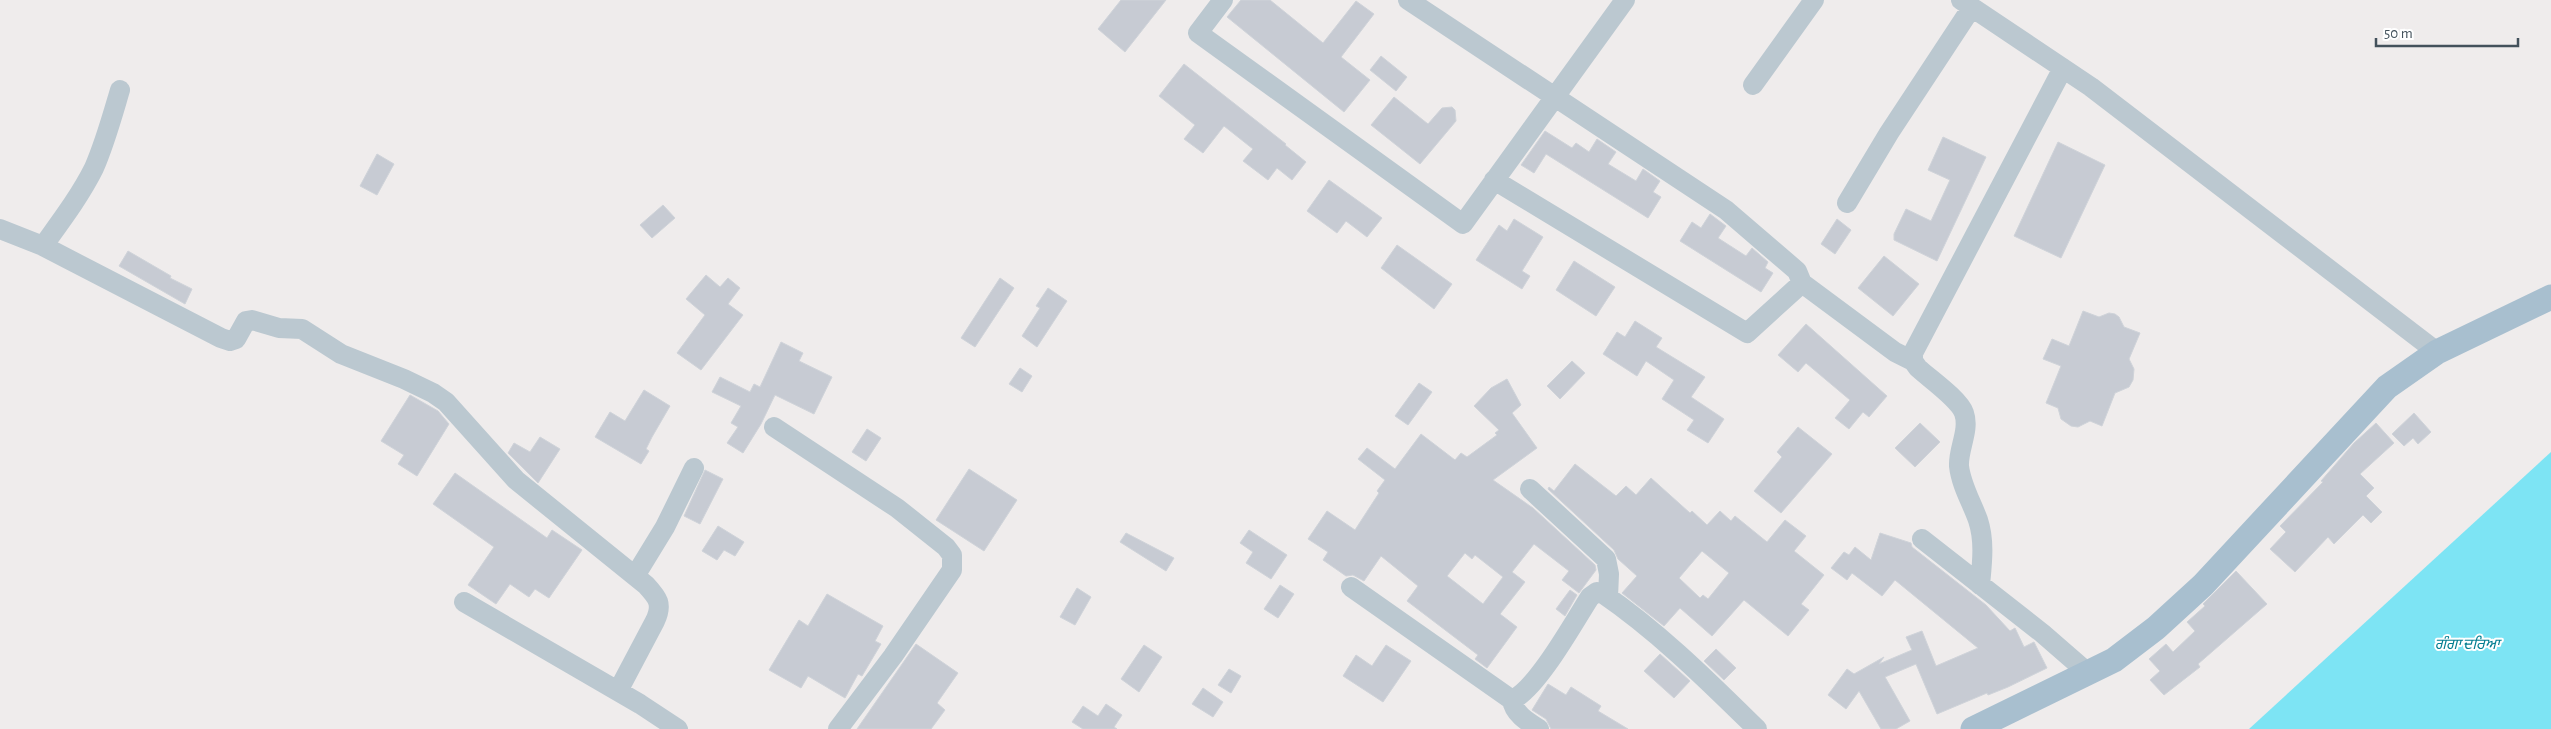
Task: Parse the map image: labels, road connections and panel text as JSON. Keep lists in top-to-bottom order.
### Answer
{
  "water": ["ਗੰਗਾ ਦਰਿਆ"],
  "scale_bar": "50 m"
}
